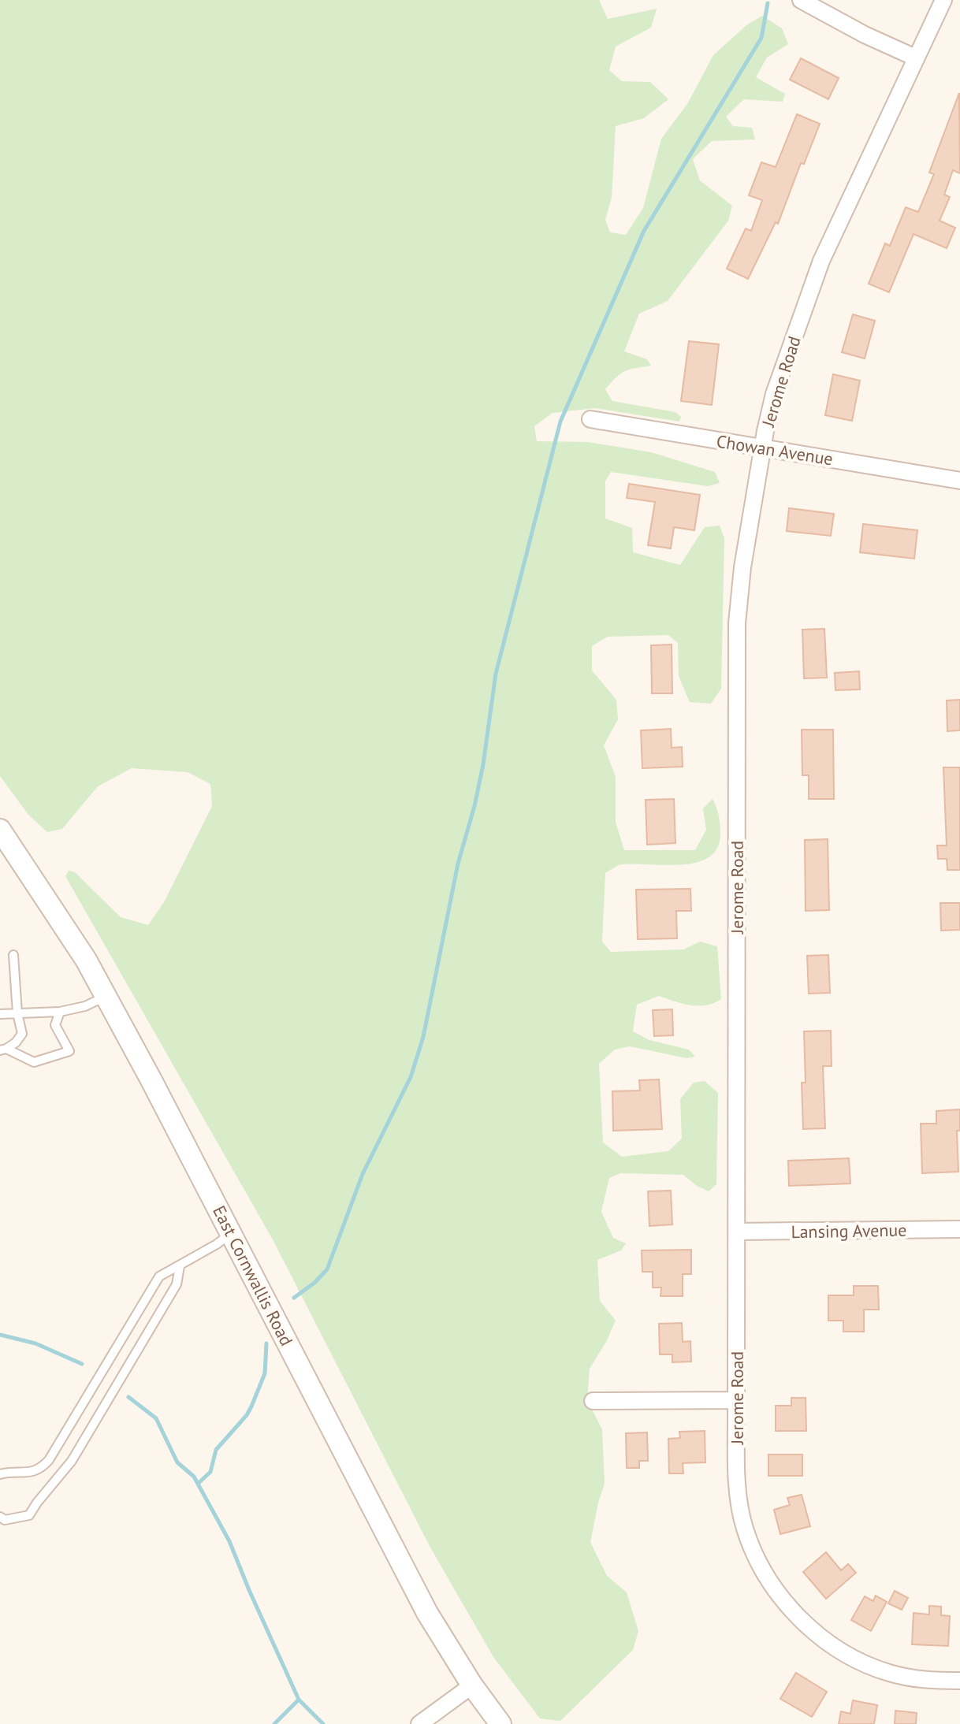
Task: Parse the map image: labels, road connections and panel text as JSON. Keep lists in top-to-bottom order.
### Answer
{
  "streets": {
    "street": [
      "Jerome Road",
      "Chowan Avenue",
      "Lansing Avenue",
      "East Cornwallis Road"
    ]
  },
  "crossings": [
    ["Jerome Road", "Chowan Avenue"],
    ["Jerome Road", "Lansing Avenue"]
  ]
}
